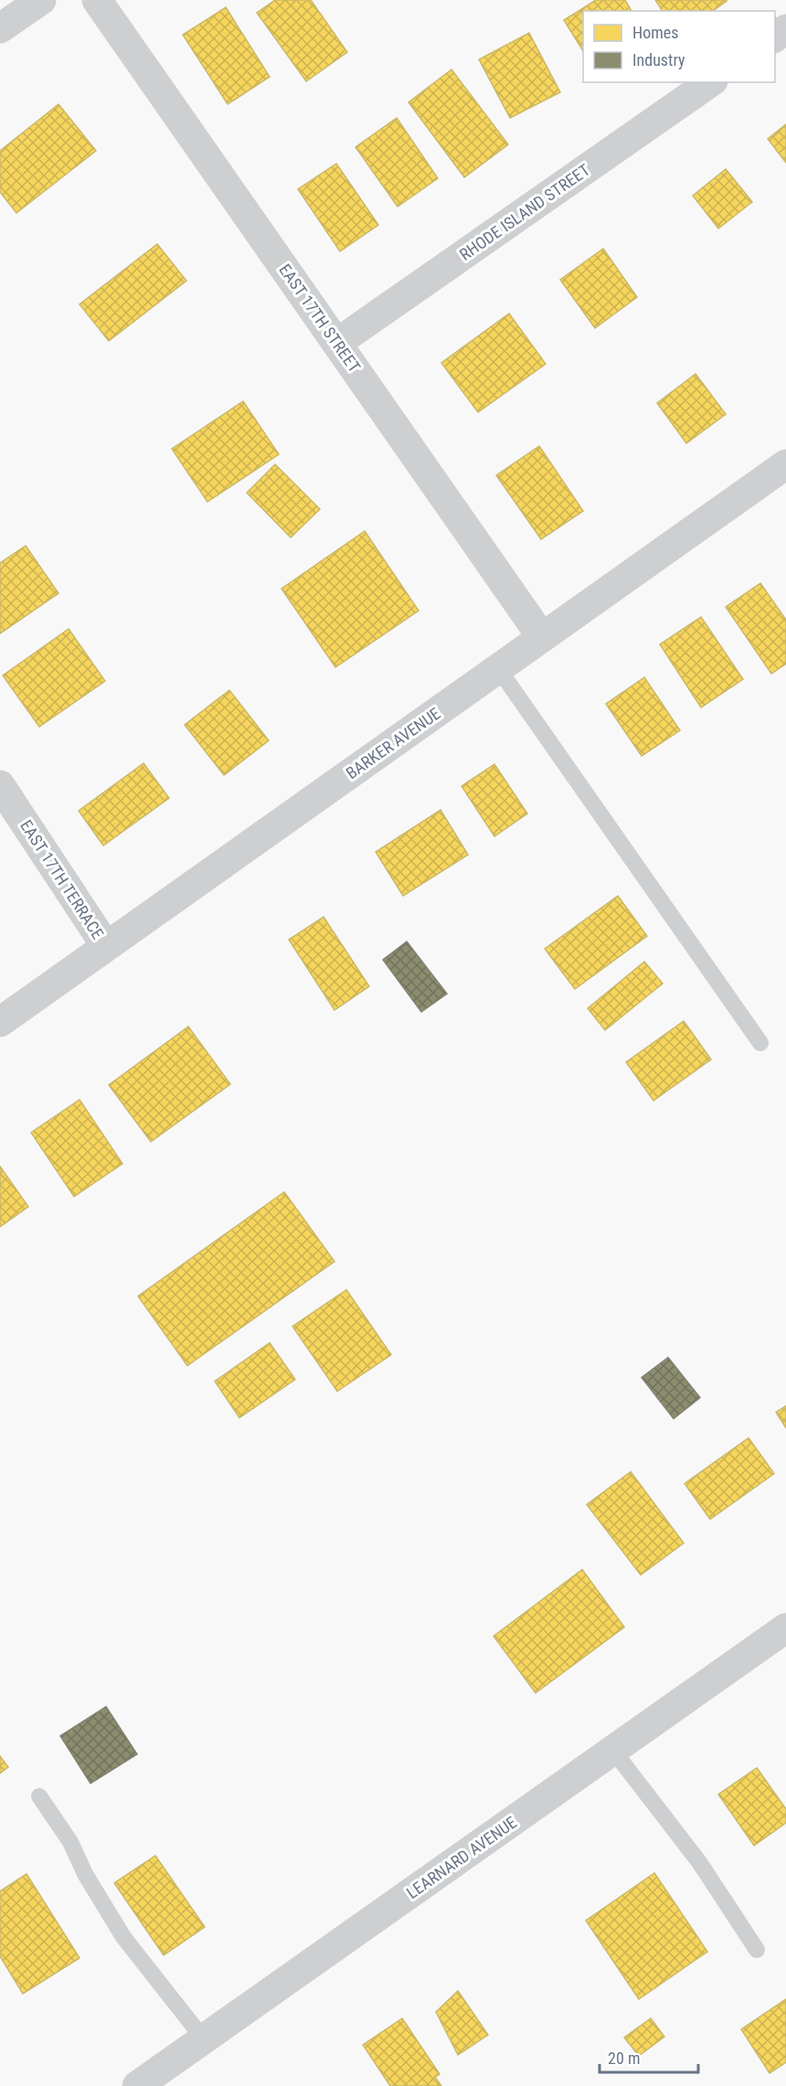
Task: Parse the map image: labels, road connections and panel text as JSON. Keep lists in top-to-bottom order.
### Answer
{
  "streets": {
    "street": [
      "RHODE ISLAND STREET",
      "EAST 17TH STREET",
      "BARKER AVENUE",
      "EAST 17TH TERRACE",
      "LEARNARD AVENUE"
    ]
  },
  "crossings": [
    ["RHODE ISLAND STREET", "EAST 17TH STREET"],
    ["EAST 17TH STREET", "BARKER AVENUE"],
    ["BARKER AVENUE", "EAST 17TH TERRACE"]
  ],
  "legend": ["Homes", "Industry"],
  "scale_bar": "20 m"
}
